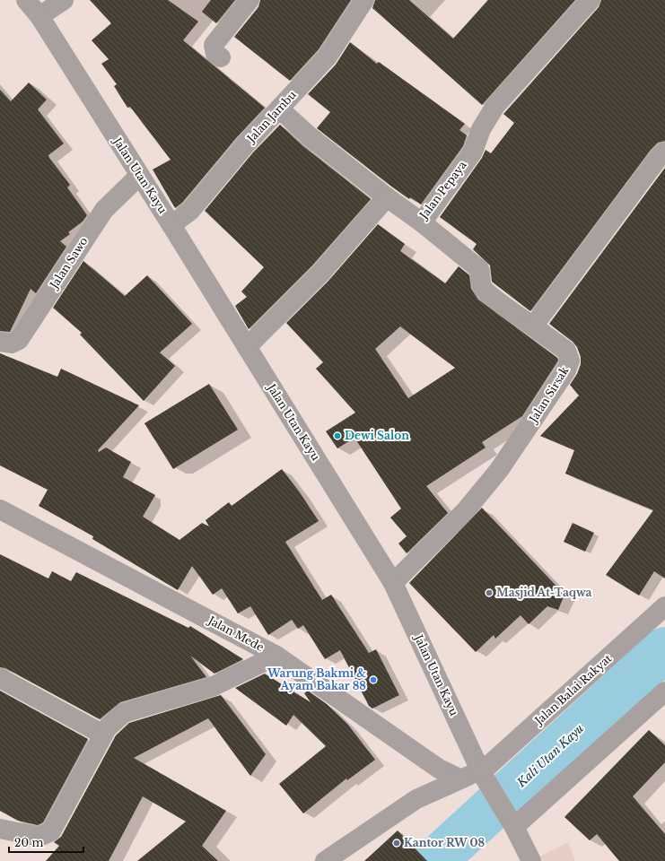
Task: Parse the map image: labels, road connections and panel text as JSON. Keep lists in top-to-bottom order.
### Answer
{
  "streets": {
    "street": [
      "Jalan Jambu",
      "Jalan Utan Kayu",
      "Jalan Pepaya",
      "Jalan Sawo",
      "Jalan Sirsak",
      "Jalan Mede",
      "Jalan Balai Rakyat"
    ]
  },
  "crossings": [
    ["Jalan Jambu", "Jalan Utan Kayu"],
    ["Jalan Jambu", "Jalan Pepaya"],
    ["Jalan Utan Kayu", "Jalan Sawo"],
    ["Jalan Utan Kayu", "Jalan Sirsak"],
    ["Jalan Utan Kayu", "Jalan Balai Rakyat"]
  ],
  "water": ["Kali Utan Kayu"],
  "places": [
    "Dewi Salon",
    "Masjid At-Taqwa",
    "Warung Bakmi & Ayam Bakar 88",
    "Kantor RW 08"
  ],
  "scale_bar": "20 m"
}
